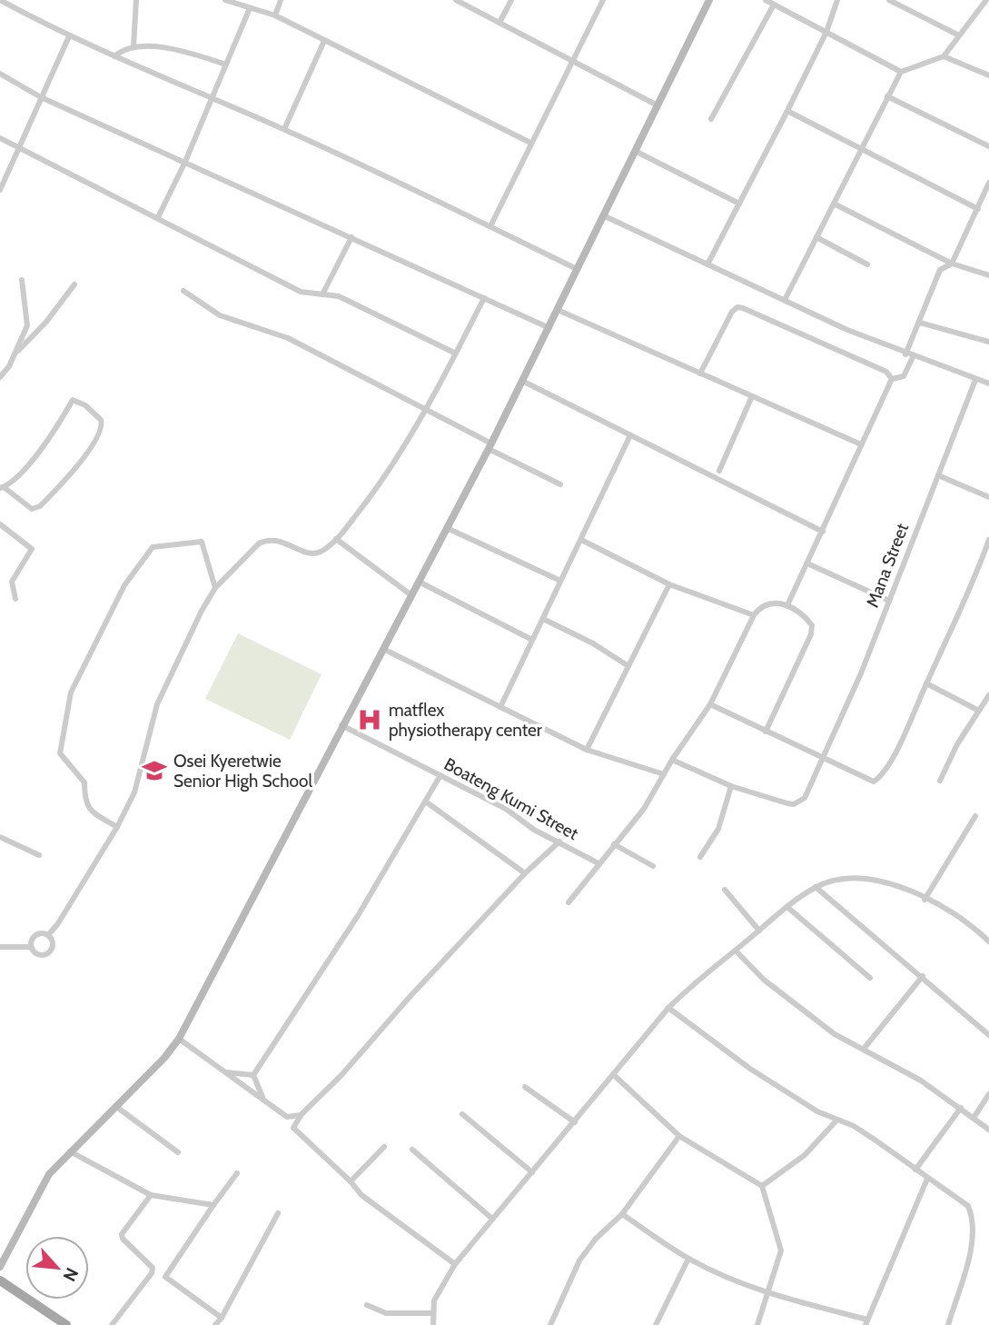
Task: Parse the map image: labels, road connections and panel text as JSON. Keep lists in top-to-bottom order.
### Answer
{
  "streets": {
    "street": ["Mana Street", "Boateng Kumi Street"]
  },
  "places": {
    "hospital": ["matflex physiotherapy center"],
    "school or university": ["Osei Kyeretwie Senior High School"]
  },
  "north": "bottom right"
}
